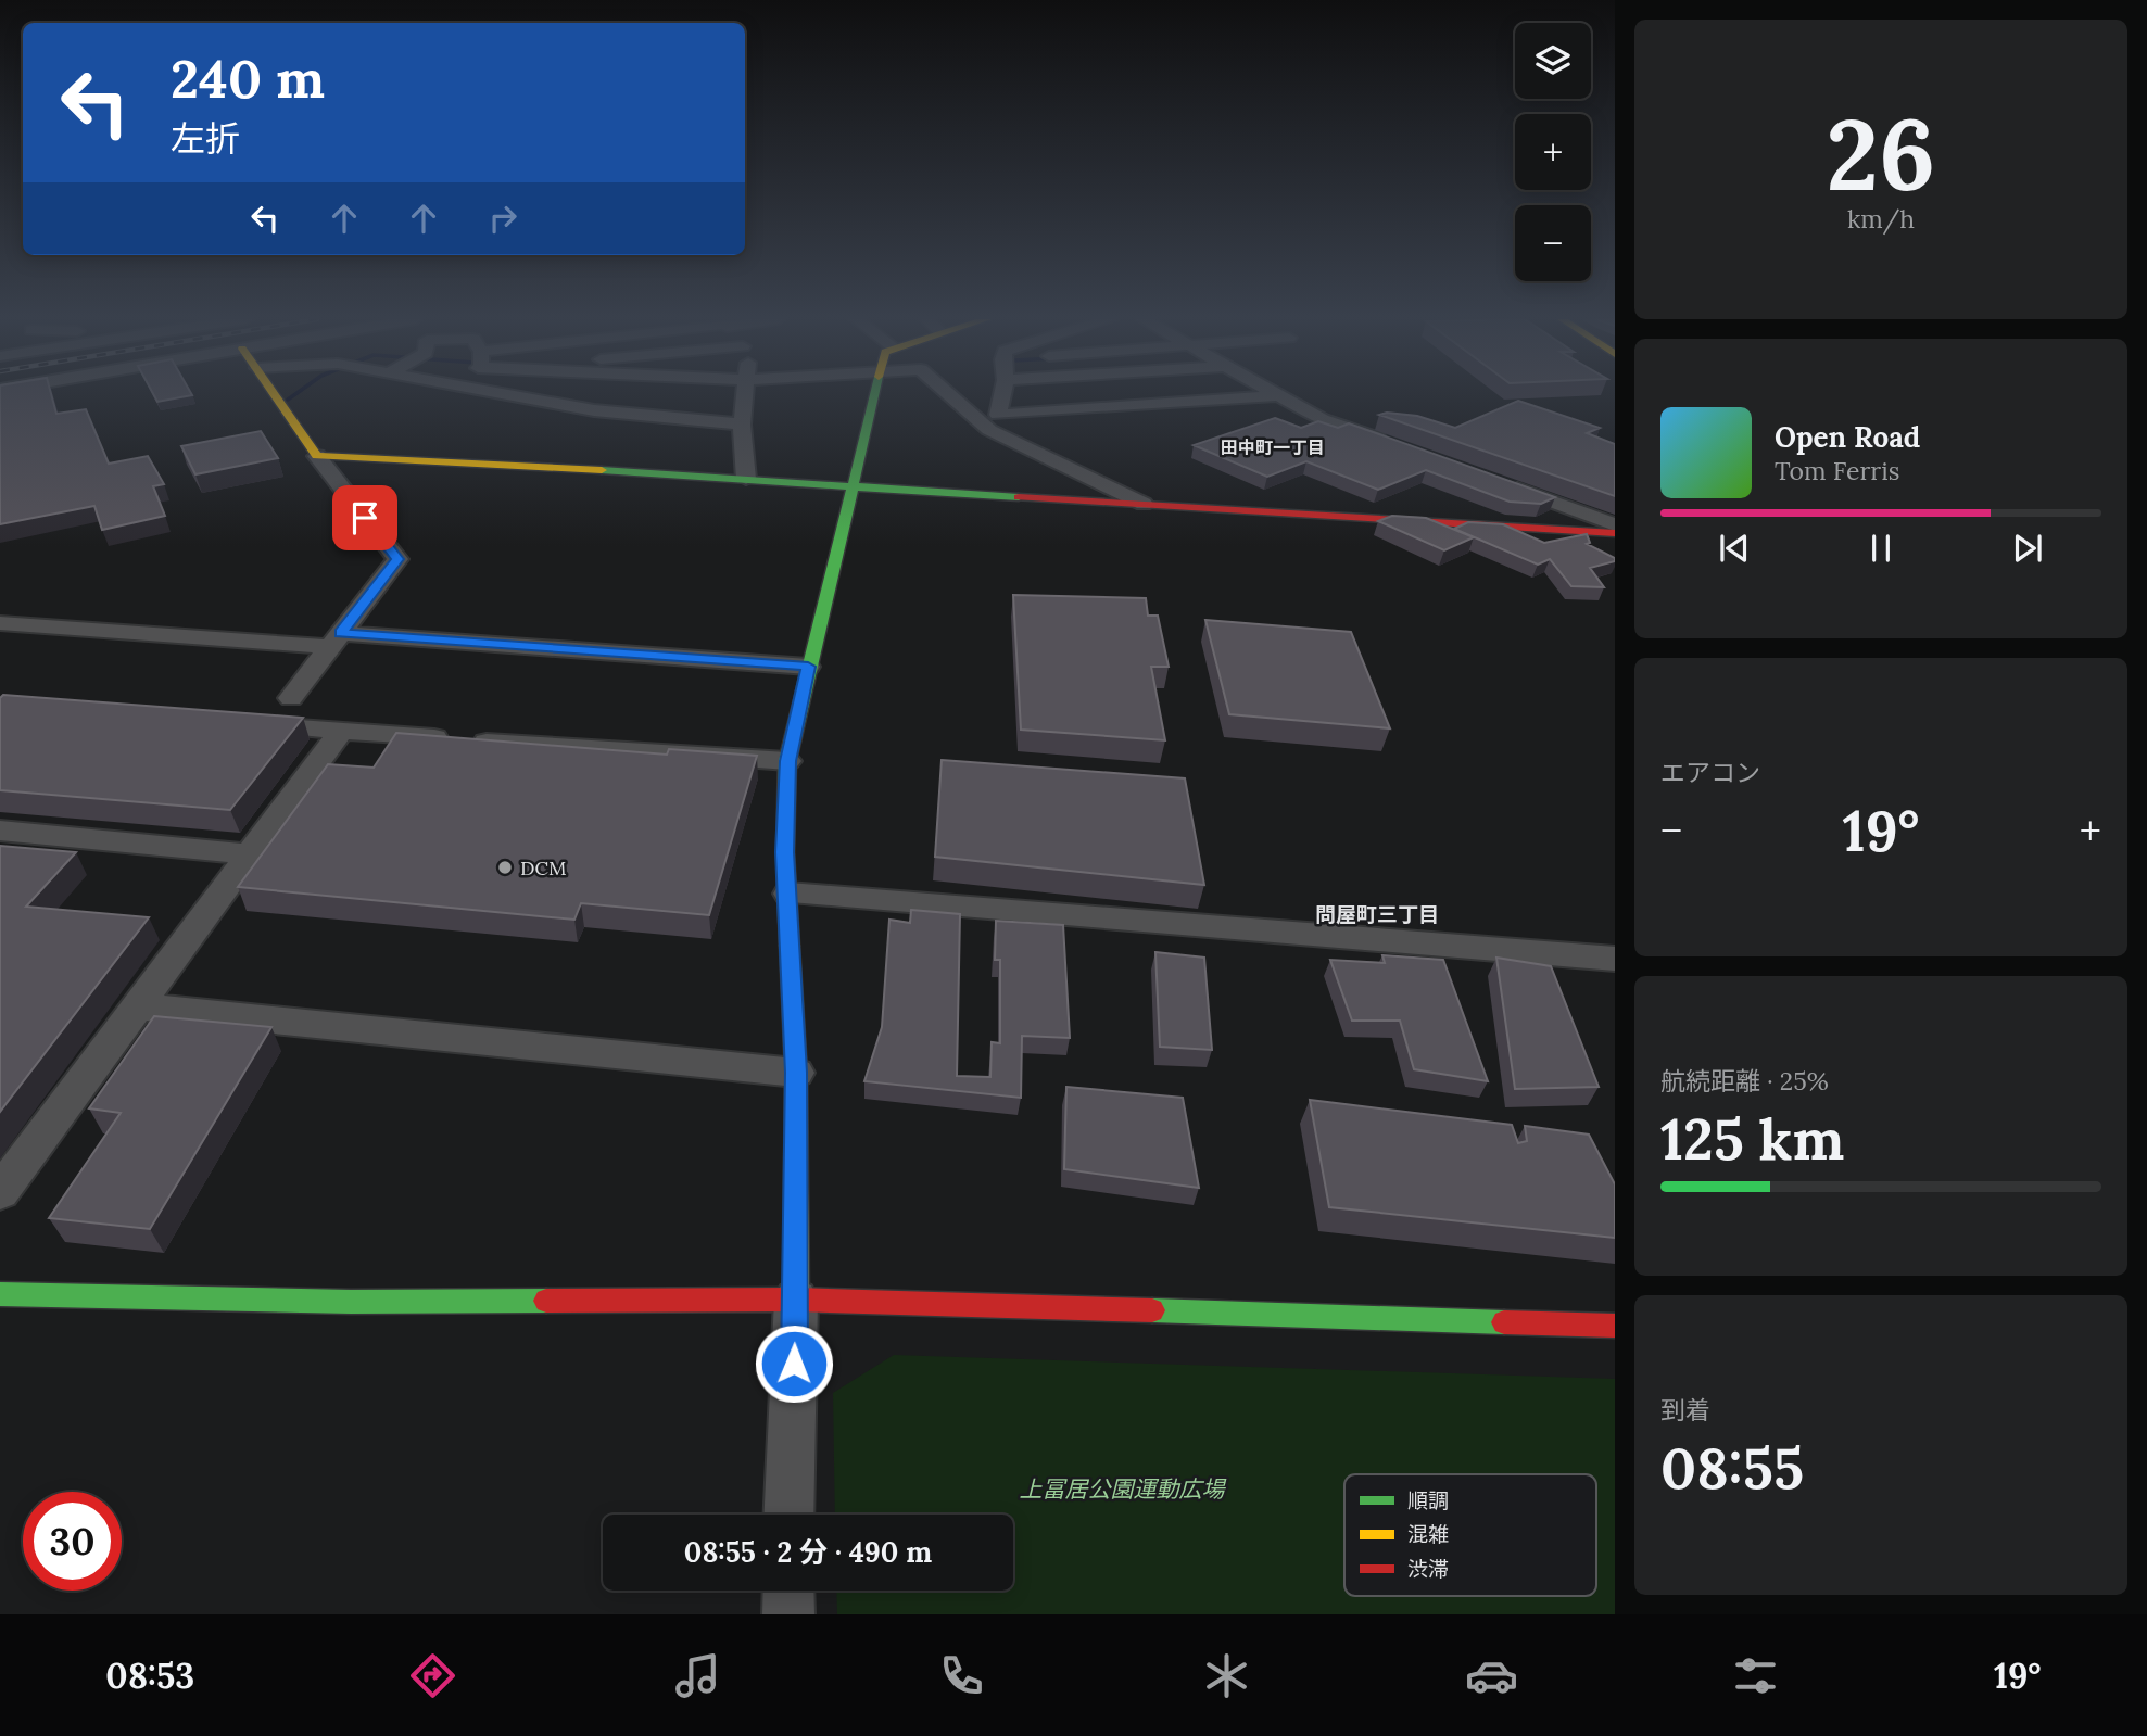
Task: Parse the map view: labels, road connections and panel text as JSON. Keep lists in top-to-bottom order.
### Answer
{
  "districts": ["田中町一丁目", "問屋町三丁目"],
  "parks": ["上冨居公園運動広場"],
  "places": ["DCM"],
  "legend": ["順調", "混雑", "渋滞"],
  "page": {
    "tile": [
      ["26", "km/h"],
      "エアコン",
      ["航続距離 · 25%", "125 km"],
      ["到着", "08:55"]
    ],
    "map_buttons": ["+", "−"],
    "turn": ["240 m", "左折"],
    "song": ["Open Road", "Tom Ferris"],
    "heat": ["−", "19°", "+"],
    "limit": "30",
    "trip": "08:55 · 2 分 · 490 m",
    "tabs": ["08:53", "19°"]
  }
}
